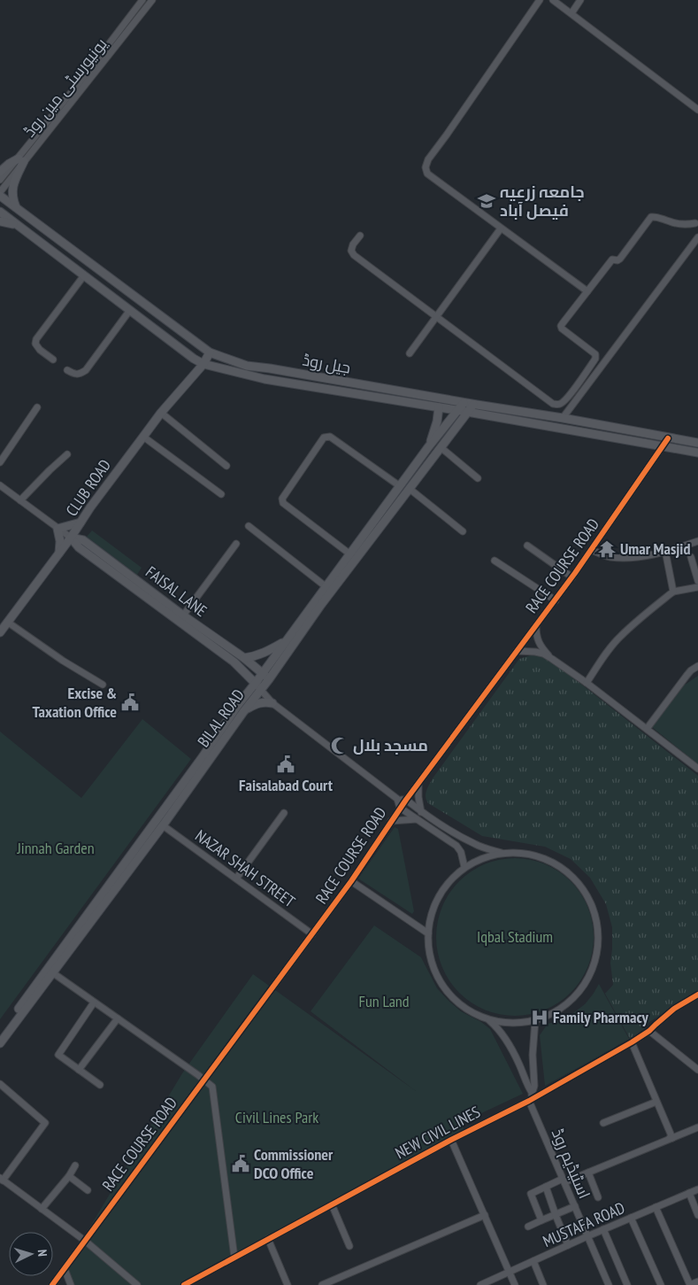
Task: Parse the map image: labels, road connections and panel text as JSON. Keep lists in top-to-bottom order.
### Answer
{
  "streets": {
    "main road": [
      "جیل روڈ",
      "CLUB ROAD",
      "FAISAL LANE",
      "BILAL ROAD"
    ],
    "street": [
      "یونیورسٹی مین روڈ",
      "RACE COURSE ROAD",
      "NAZAR SHAH STREET",
      "NEW CIVIL LINES",
      "اسٹیڈیم روڈ",
      "MUSTAFA ROAD"
    ]
  },
  "crossings": [
    ["یونیورسٹی مین روڈ", "جیل روڈ"],
    ["جیل روڈ", "CLUB ROAD"],
    ["جیل روڈ", "RACE COURSE ROAD"],
    ["جیل روڈ", "BILAL ROAD"],
    ["CLUB ROAD", "FAISAL LANE"],
    ["RACE COURSE ROAD", "NAZAR SHAH STREET"],
    ["FAISAL LANE", "BILAL ROAD"],
    ["BILAL ROAD", "NAZAR SHAH STREET"],
    ["NEW CIVIL LINES", "اسٹیڈیم روڈ"],
    ["اسٹیڈیم روڈ", "MUSTAFA ROAD"]
  ],
  "parks": [
    "Jinnah Garden",
    "Iqbal Stadium",
    "Fun Land",
    "Civil Lines Park"
  ],
  "places": {
    "school or university": ["جامعہ زرعیہ فیصل آباد"],
    "temple": ["Umar Masjid"],
    "public building": ["Excise & Taxation Office", "Faisalabad Court", "Commissioner DCO Office"],
    "mosque": ["مسجد بلال"],
    "hospital": ["Family Pharmacy"]
  },
  "north": "right"
}
